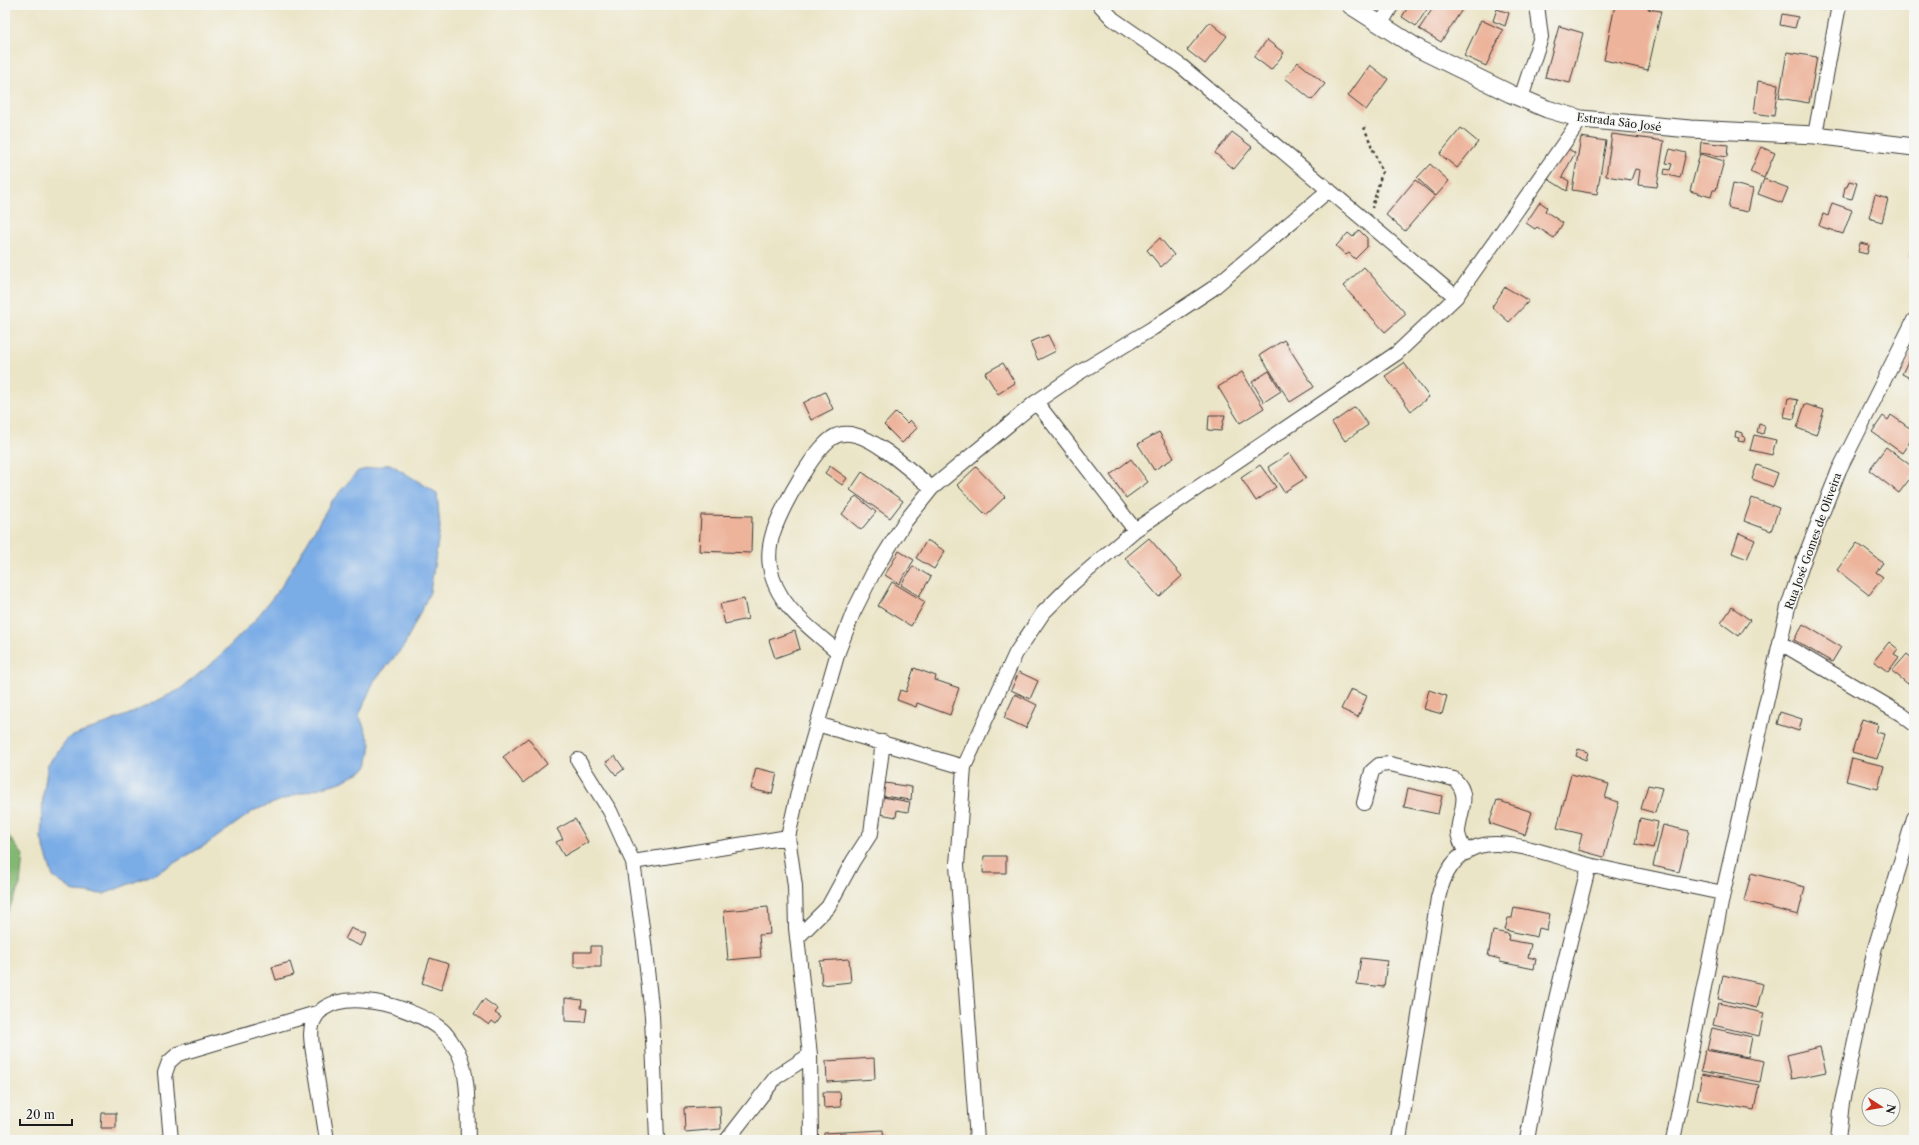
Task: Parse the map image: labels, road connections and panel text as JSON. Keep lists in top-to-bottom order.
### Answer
{
  "streets": {
    "street": ["Estrada São José", "Rua José Gomes de Oliveira"]
  },
  "scale_bar": "20 m",
  "north": "right"
}
